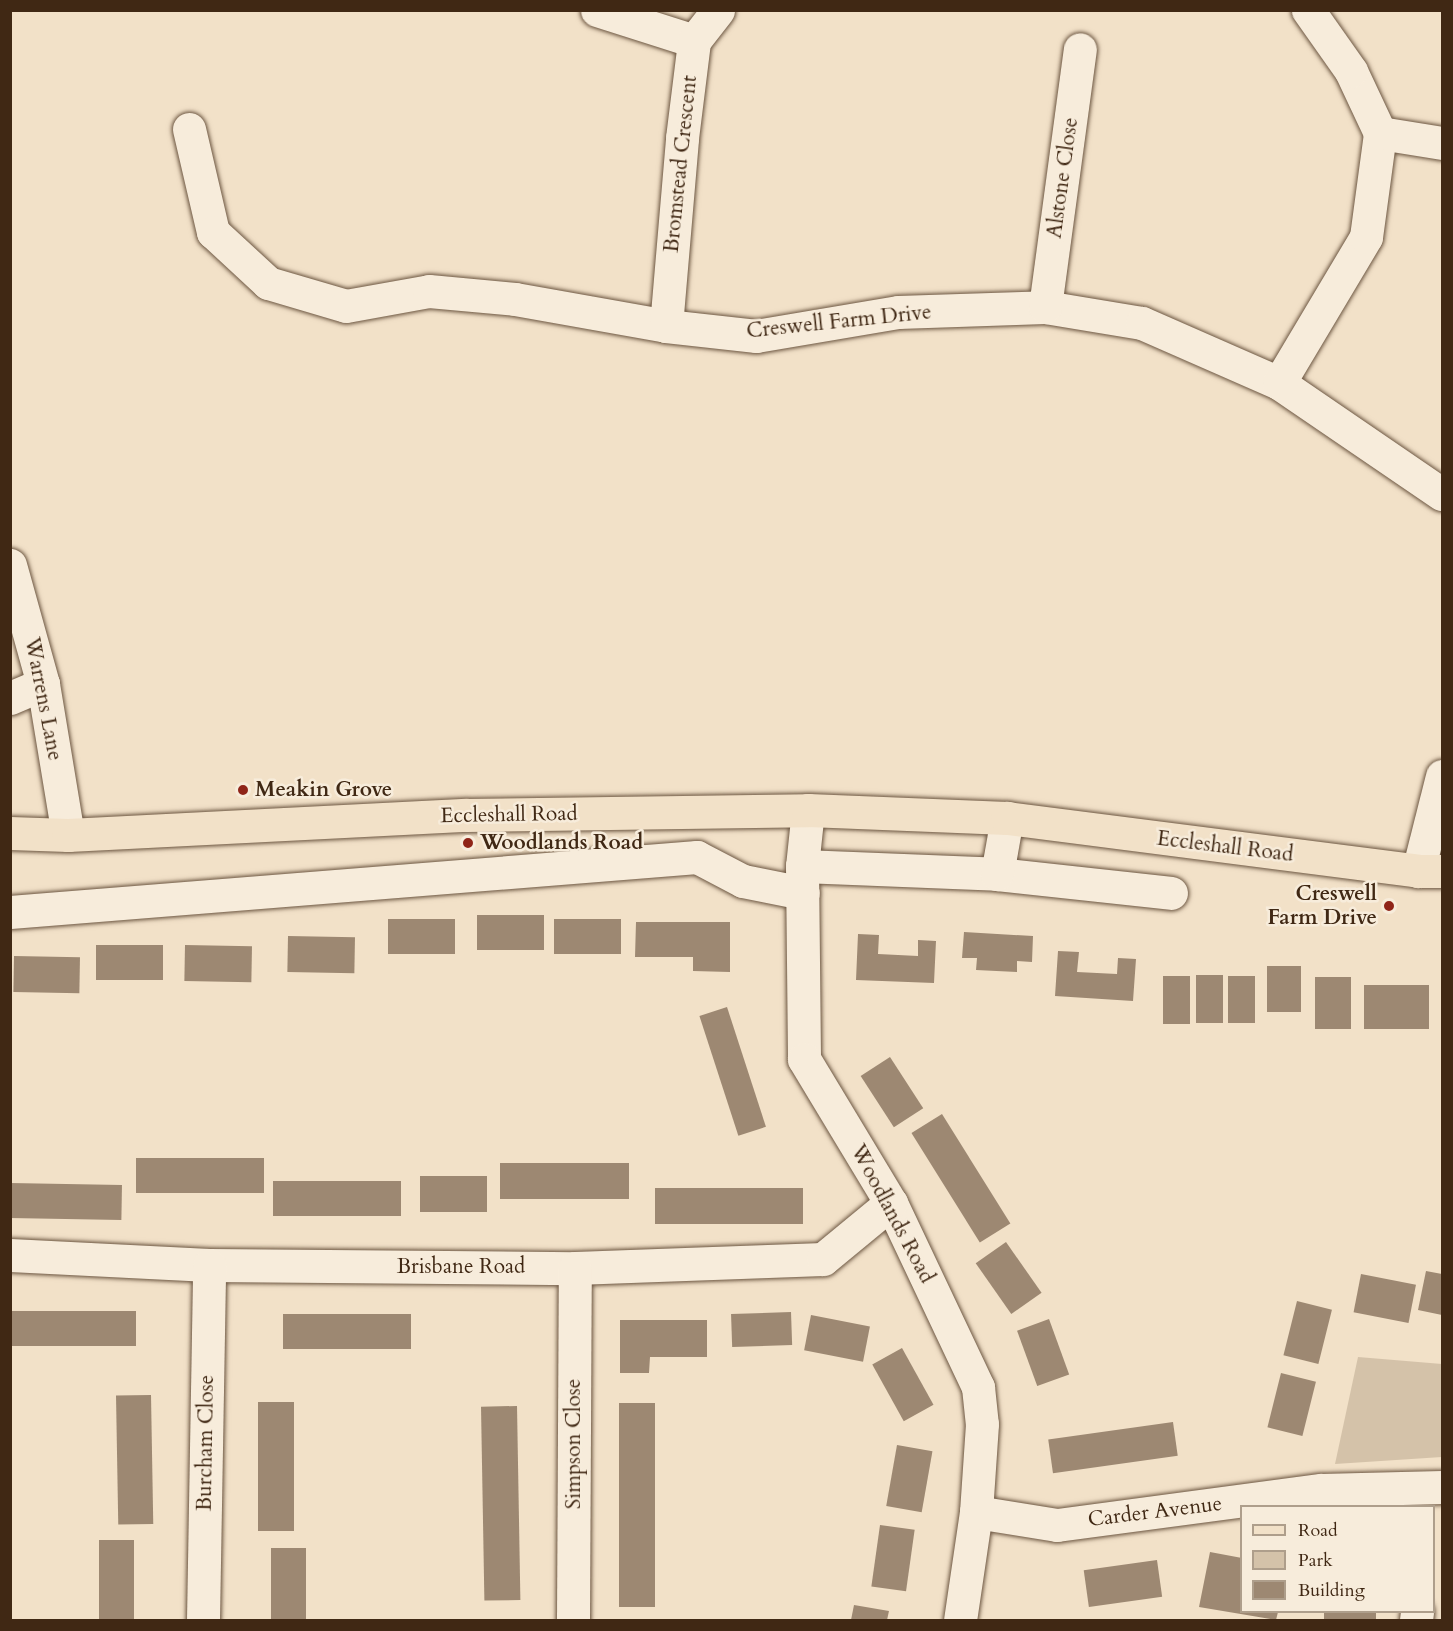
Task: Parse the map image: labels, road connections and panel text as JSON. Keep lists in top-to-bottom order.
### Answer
{
  "streets": {
    "main road": ["Eccleshall Road"],
    "street": [
      "Bromstead Crescent",
      "Alstone Close",
      "Creswell Farm Drive",
      "Warrens Lane",
      "Woodlands Road",
      "Brisbane Road",
      "Burcham Close",
      "Simpson Close",
      "Carder Avenue"
    ]
  },
  "crossings": [
    ["Bromstead Crescent", "Creswell Farm Drive"],
    ["Alstone Close", "Creswell Farm Drive"],
    ["Warrens Lane", "Eccleshall Road"],
    ["Eccleshall Road", "Woodlands Road"],
    ["Woodlands Road", "Brisbane Road"],
    ["Woodlands Road", "Carder Avenue"],
    ["Brisbane Road", "Burcham Close"],
    ["Brisbane Road", "Simpson Close"]
  ],
  "places": ["Meakin Grove", "Woodlands Road", "Creswell Farm Drive"],
  "legend": ["Road", "Park", "Building"]
}
